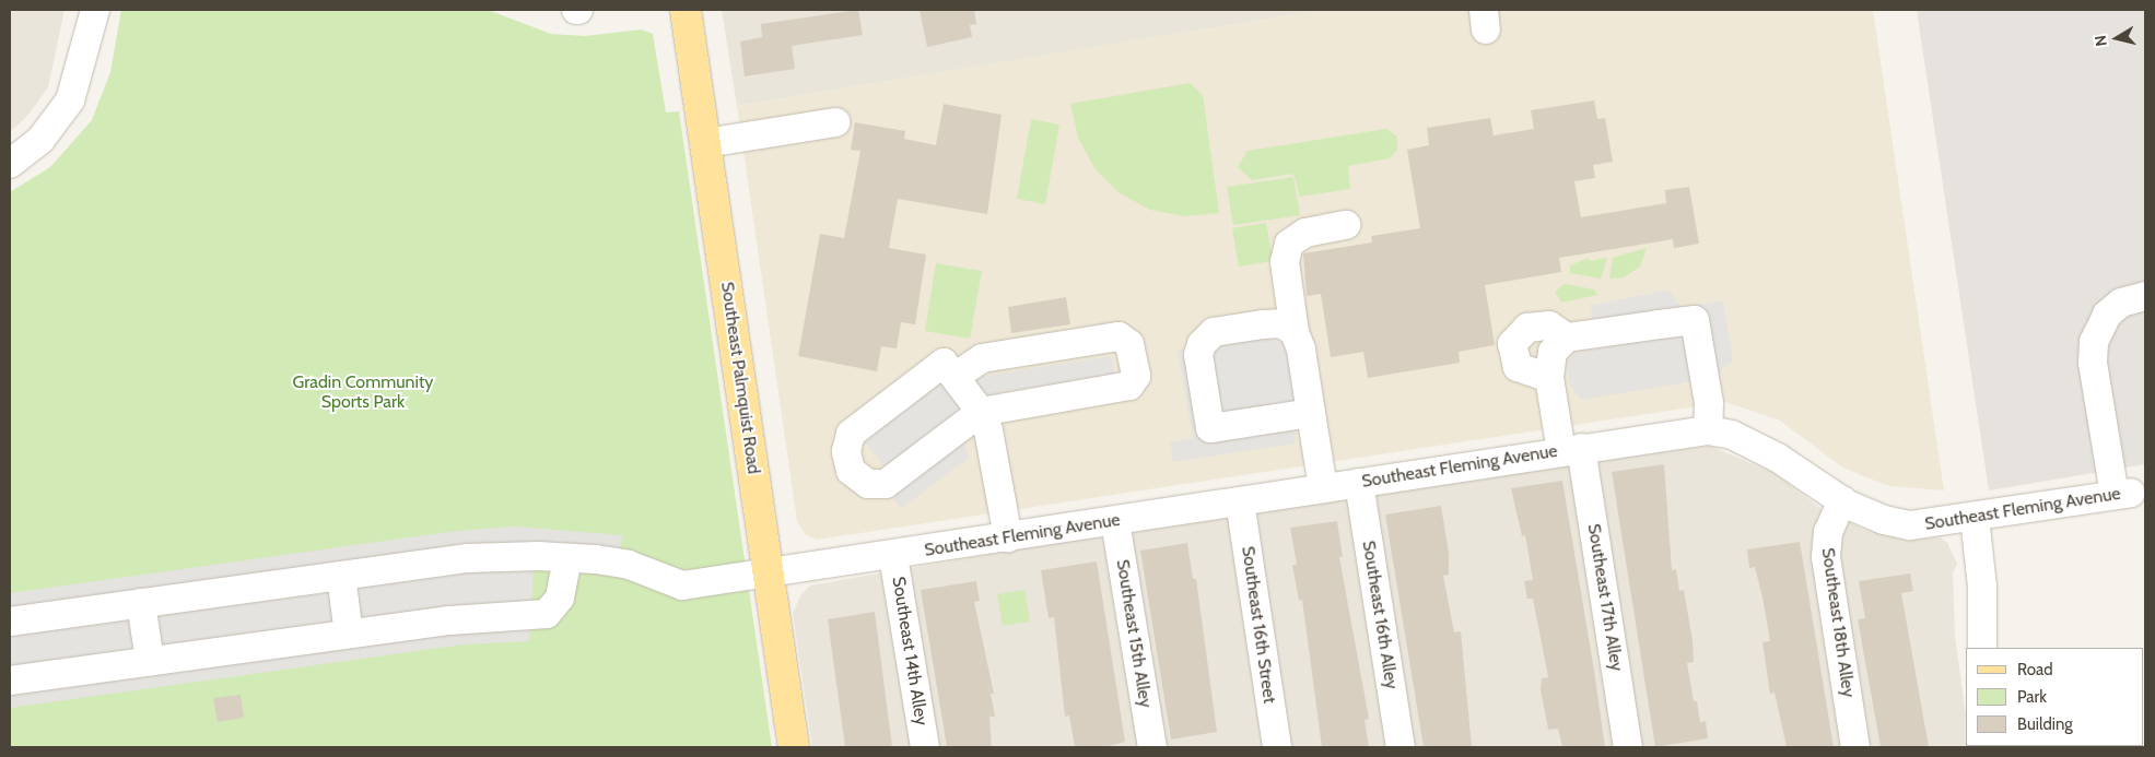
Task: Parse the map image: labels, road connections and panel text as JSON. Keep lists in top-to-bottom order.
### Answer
{
  "streets": {
    "main road": ["Southeast Palmquist Road"],
    "street": [
      "Southeast Fleming Avenue",
      "Southeast 17th Alley",
      "Southeast 16th Alley",
      "Southeast 18th Alley",
      "Southeast 16th Street",
      "Southeast 15th Alley",
      "Southeast 14th Alley"
    ]
  },
  "crossings": [
    ["Southeast Palmquist Road", "Southeast Fleming Avenue"],
    ["Southeast Fleming Avenue", "Southeast 17th Alley"],
    ["Southeast Fleming Avenue", "Southeast 16th Alley"],
    ["Southeast Fleming Avenue", "Southeast 18th Alley"],
    ["Southeast Fleming Avenue", "Southeast 16th Street"],
    ["Southeast Fleming Avenue", "Southeast 15th Alley"],
    ["Southeast Fleming Avenue", "Southeast 14th Alley"]
  ],
  "parks": ["Gradin Community Sports Park"],
  "legend": ["Road", "Park", "Building"],
  "north": "left"
}
